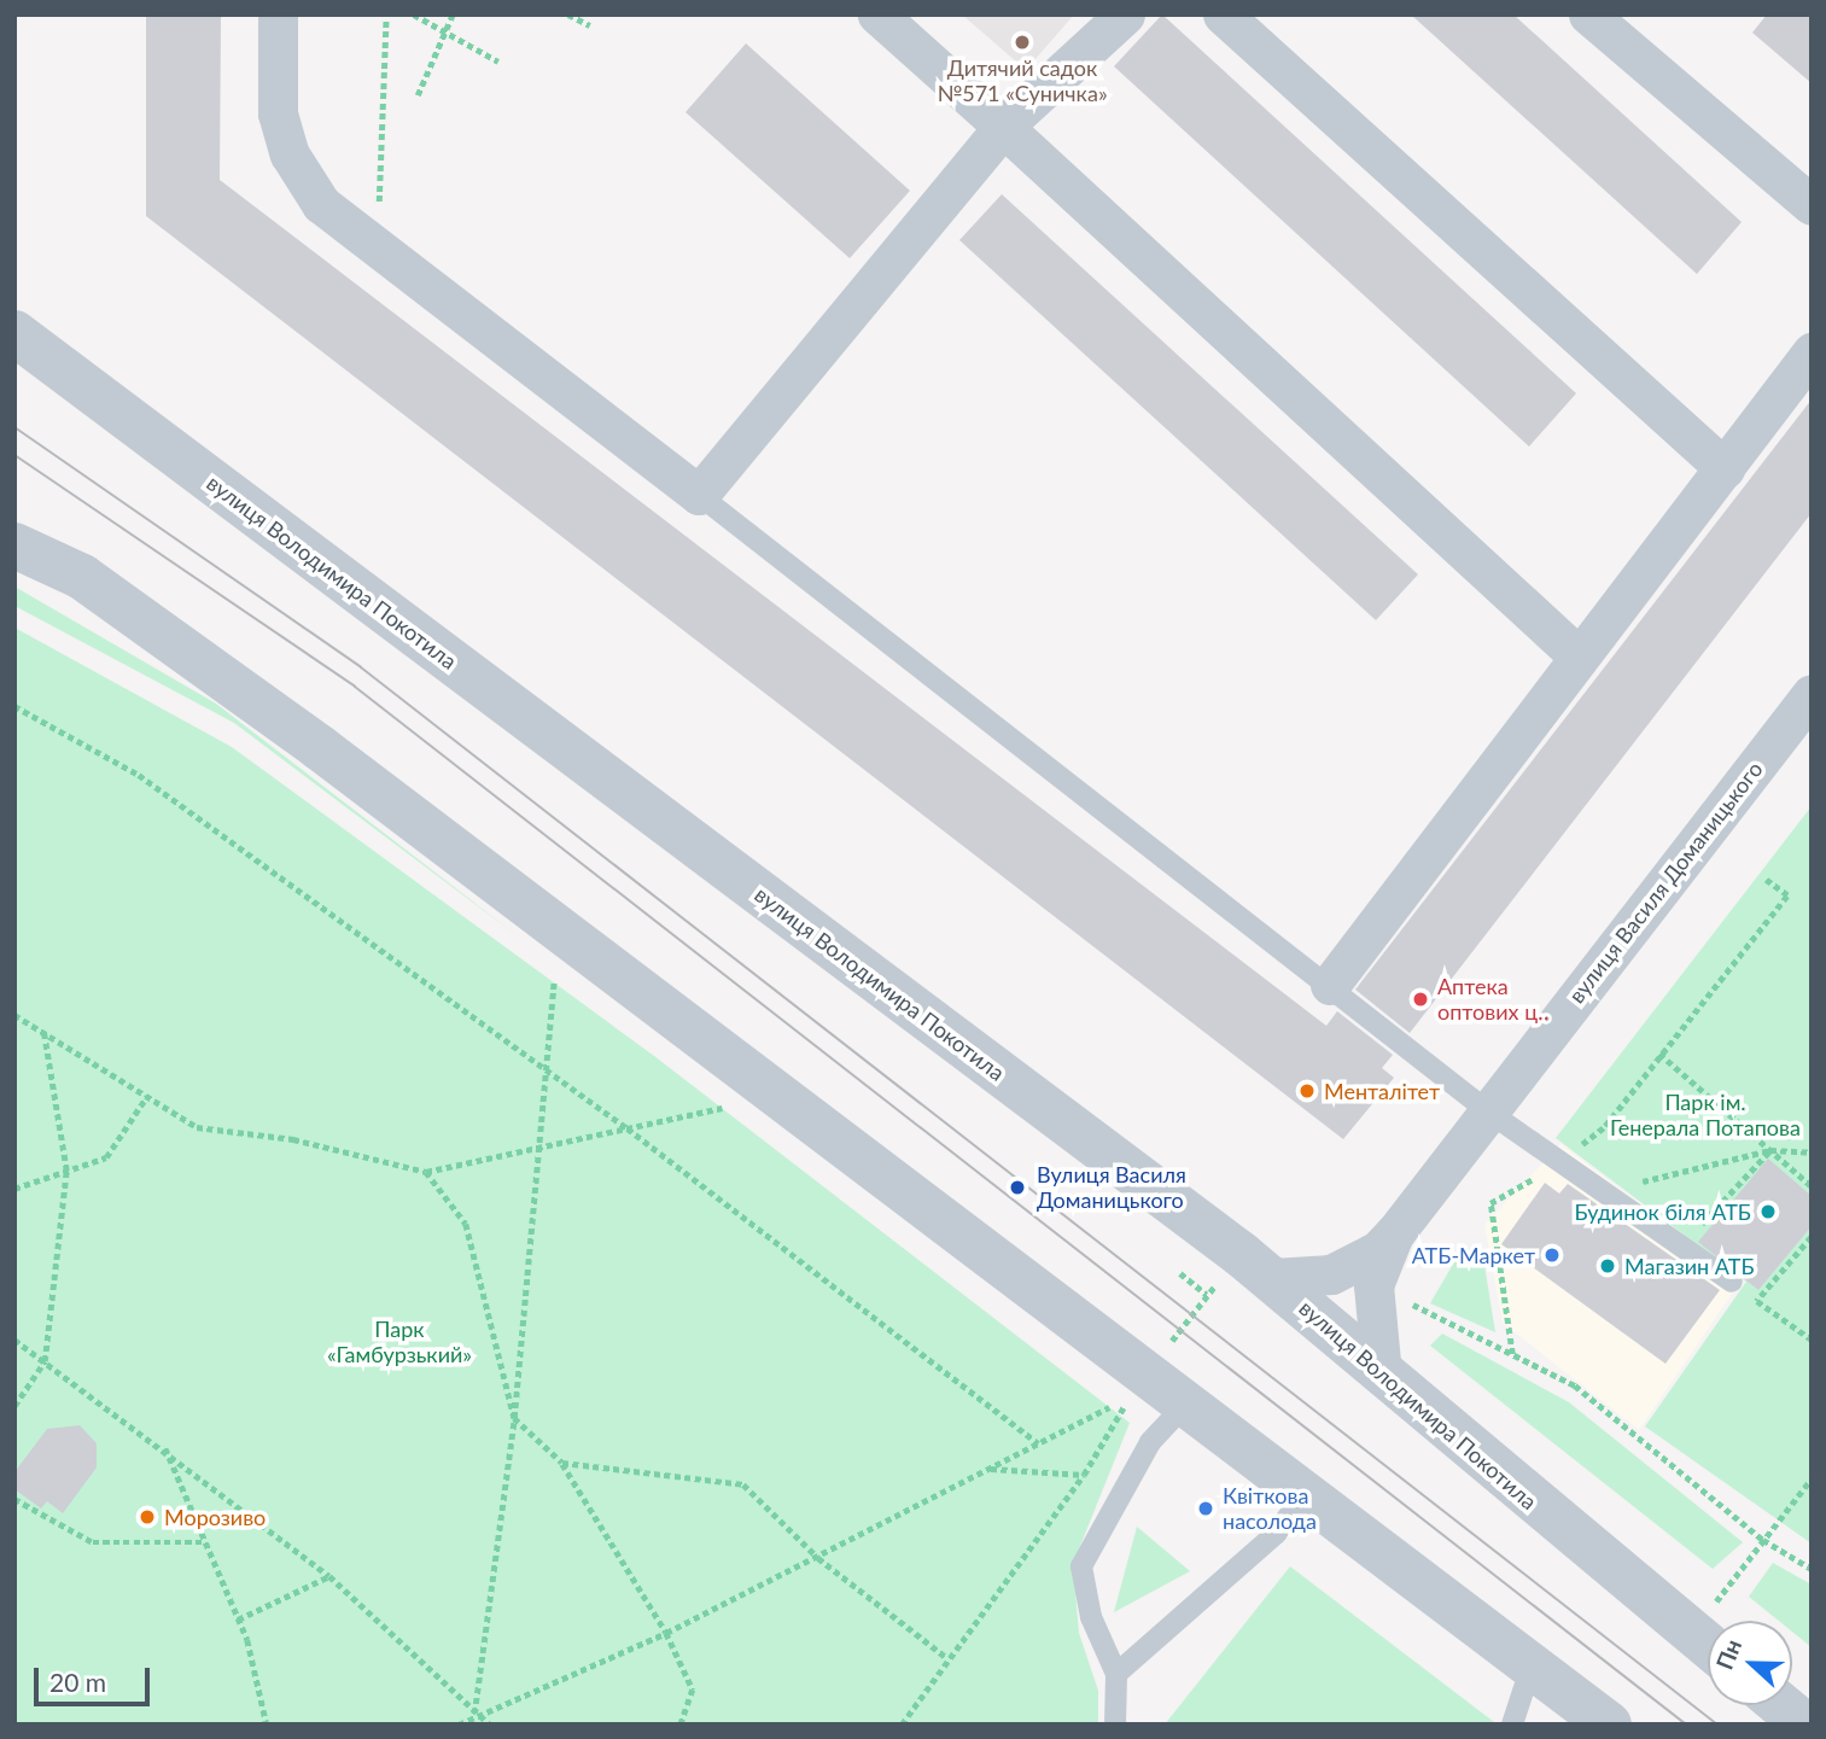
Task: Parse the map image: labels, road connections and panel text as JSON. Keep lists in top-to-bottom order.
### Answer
{
  "streets": {
    "street": ["вулиця Володимира Покотила", "вулиця Василя Доманицького"]
  },
  "crossings": [
    ["вулиця Володимира Покотила", "вулиця Василя Доманицького"]
  ],
  "parks": ["Парк ім. Генерала Потапова", "Парк «Гамбурзький»"],
  "places": [
    "Дитячий садок №571 «Суничка»",
    "Аптека оптових ц‥",
    "Менталітет",
    "Вулиця Василя Доманицького",
    "Будинок біля АТБ",
    "АТБ-Маркет",
    "Магазин АТБ",
    "Квіткова насолода",
    "Морозиво"
  ],
  "scale_bar": "20 m",
  "north": "left"
}
